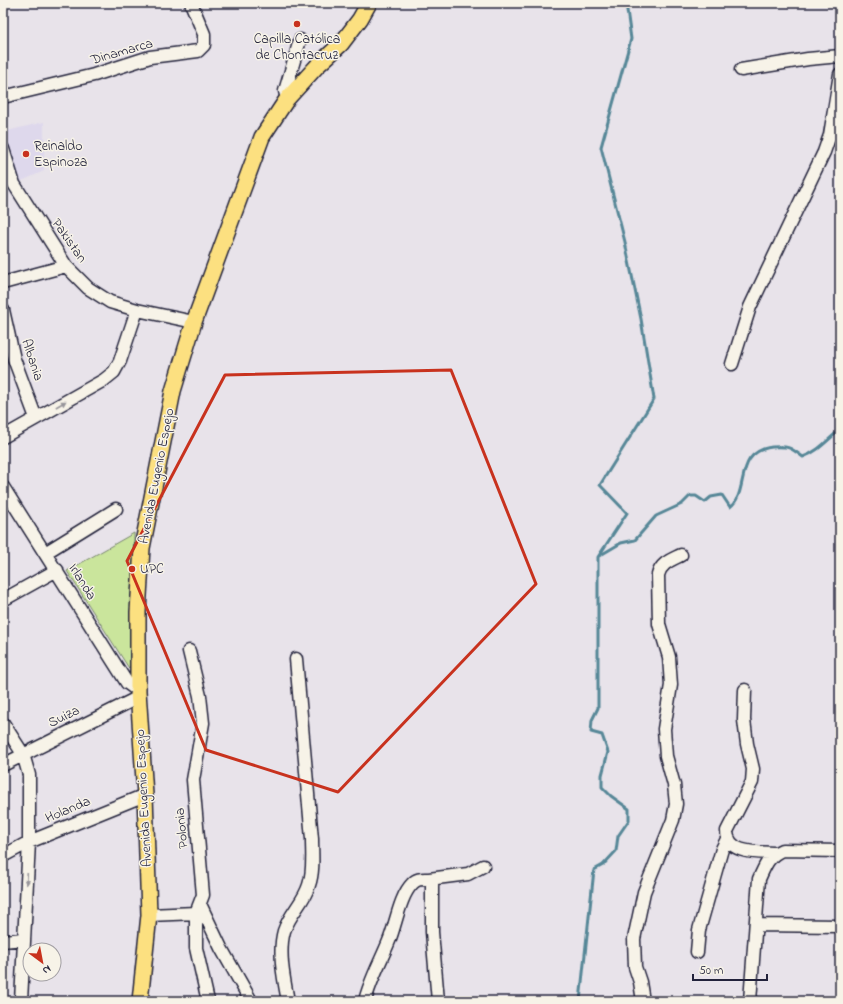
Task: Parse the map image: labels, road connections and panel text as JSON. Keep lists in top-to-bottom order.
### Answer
{
  "streets": {
    "main road": ["Avenida Eugenio Espejo"],
    "street": [
      "Dinamarca",
      "Pakistan",
      "Albania",
      "Irlanda",
      "Suiza",
      "Holanda",
      "Polonia"
    ]
  },
  "crossings": [
    ["Pakistan", "Avenida Eugenio Espejo"],
    ["Avenida Eugenio Espejo", "Irlanda"],
    ["Avenida Eugenio Espejo", "Suiza"],
    ["Avenida Eugenio Espejo", "Holanda"],
    ["Irlanda", "Suiza"]
  ],
  "places": ["Capilla Católica de Chontacruz", "Reinaldo Espinoza", "UPC"],
  "scale_bar": "50 m",
  "north": "bottom right"
}
